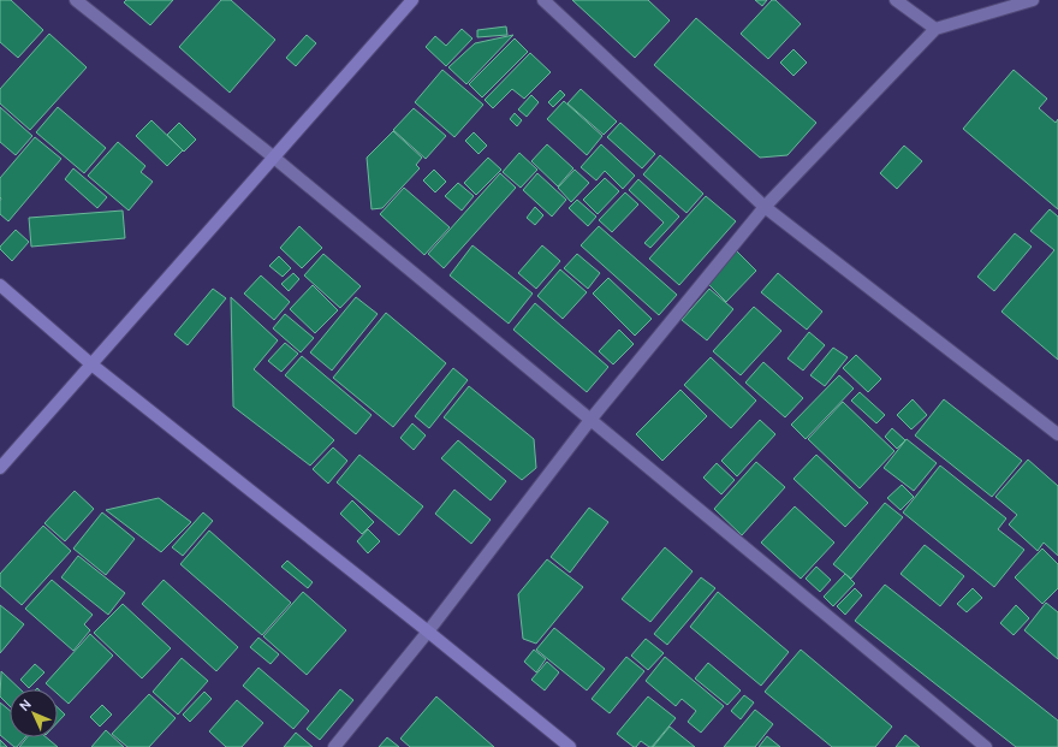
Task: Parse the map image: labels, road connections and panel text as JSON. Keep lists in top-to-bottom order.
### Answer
{
  "north": "top left"
}
